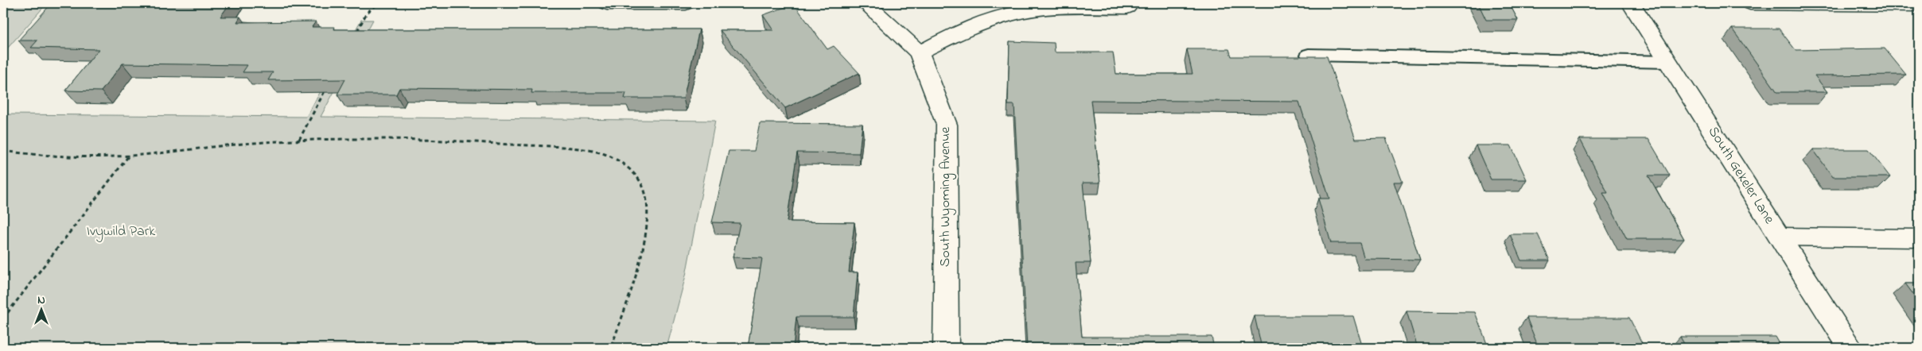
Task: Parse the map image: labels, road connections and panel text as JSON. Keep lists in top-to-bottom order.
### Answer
{
  "streets": {
    "street": ["South Gekeler Lane", "South Wyoming Avenue"]
  },
  "parks": ["Ivywild Park"],
  "north": "top"
}
